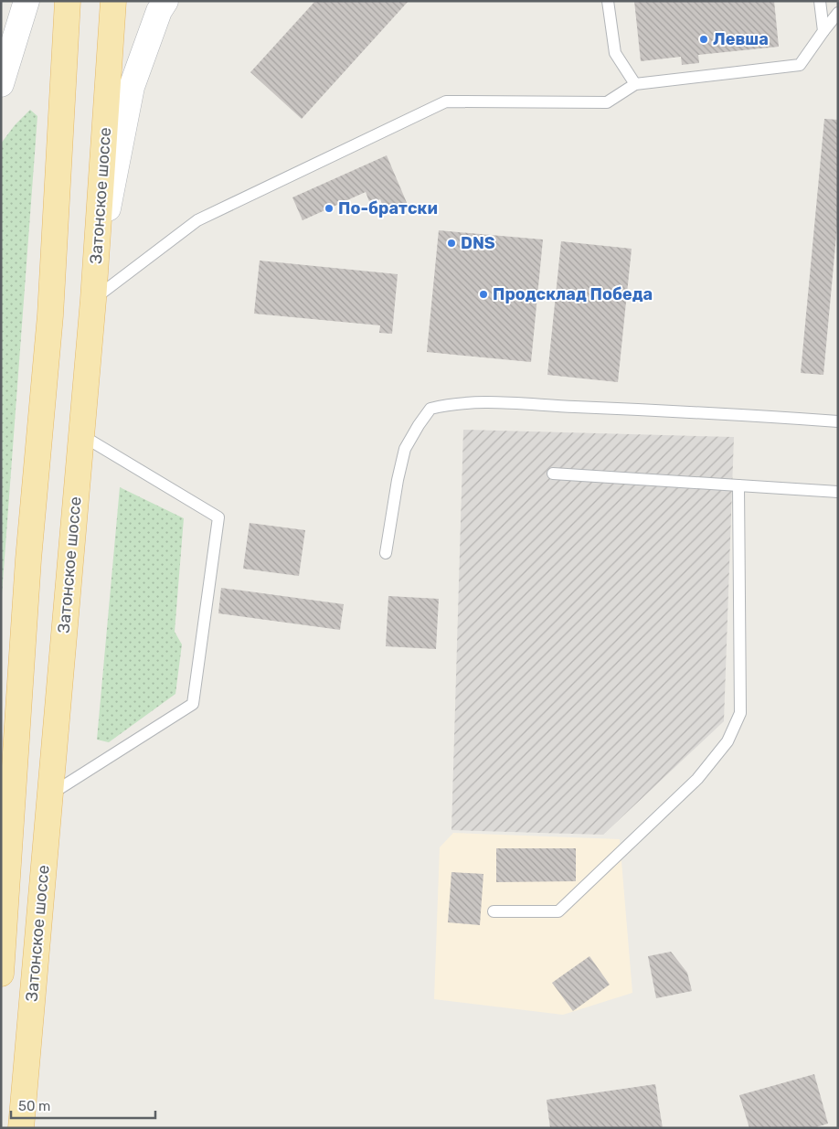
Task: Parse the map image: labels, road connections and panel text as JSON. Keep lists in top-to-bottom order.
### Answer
{
  "streets": {
    "main road": ["Затонское шоссе"]
  },
  "places": [
    "Левша",
    "По-братски",
    "DNS",
    "Продсклад Победа"
  ],
  "scale_bar": "50 m"
}
